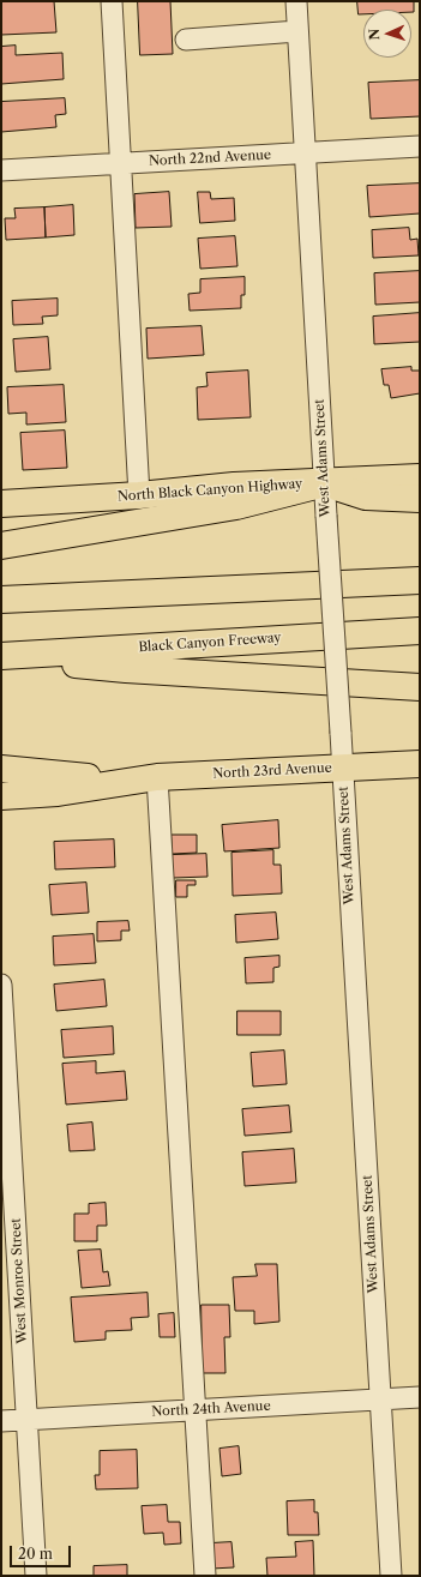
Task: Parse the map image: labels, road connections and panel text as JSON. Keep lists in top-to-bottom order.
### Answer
{
  "streets": {
    "main road": ["North Black Canyon Highway", "Black Canyon Freeway", "North 23rd Avenue"],
    "street": [
      "North 22nd Avenue",
      "West Adams Street",
      "West Monroe Street",
      "North 24th Avenue"
    ]
  },
  "crossings": [
    ["North 22nd Avenue", "West Adams Street"],
    ["West Adams Street", "North Black Canyon Highway"],
    ["West Adams Street", "North 23rd Avenue"],
    ["West Adams Street", "North 24th Avenue"],
    ["West Monroe Street", "North 24th Avenue"]
  ],
  "scale_bar": "20 m",
  "north": "left"
}
